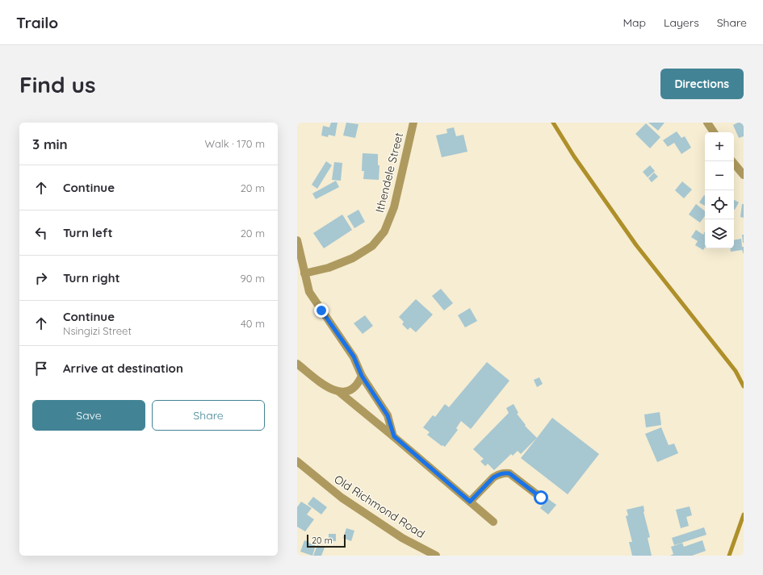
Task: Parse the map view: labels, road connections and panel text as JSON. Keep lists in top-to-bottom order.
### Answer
{
  "streets": {
    "street": ["Ithendele Street", "Old Richmond Road"]
  },
  "scale_bar": "20 m",
  "page": {
    "header": "Trailo",
    "nav": ["Map", "Layers", "Share"],
    "buttons": [
      "Directions",
      ["Save", "Share"]
    ],
    "title": "Find us",
    "heading": ["3 min", "Walk · 170 m"],
    "map_buttons": ["+", "−"],
    "list": [
      ["Continue", "20 m"],
      ["Turn left", "20 m"],
      ["Turn right", "90 m"],
      ["Continue", "Nsingizi Street", "40 m"],
      "Arrive at destination"
    ],
    "scale": "20 m"
  }
}
